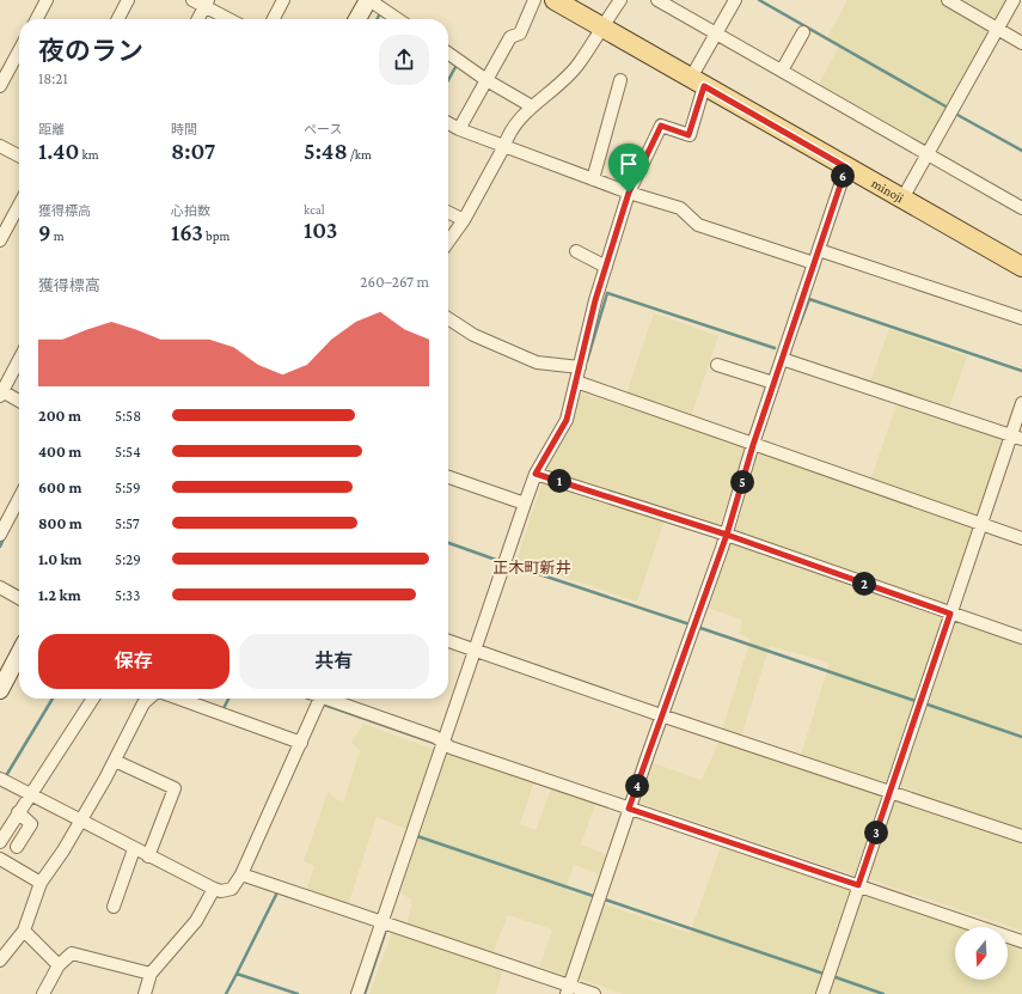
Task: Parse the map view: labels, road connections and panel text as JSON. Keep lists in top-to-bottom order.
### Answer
{
  "streets": {
    "main road": ["minoji"]
  },
  "districts": ["正木町新井"],
  "north": "bottom",
  "page": {
    "heading": ["夜のラン", "18:21"],
    "stats": [
      ["距離", "1.40 km"],
      ["時間", "8:07"],
      ["ペース", "5:48 /km"],
      ["獲得標高", "9 m"],
      ["心拍数", "163 bpm"],
      ["kcal", "103"]
    ],
    "pins": [
      "6",
      "1",
      "5",
      "2",
      "4",
      "3"
    ],
    "chart": ["獲得標高", "260–267 m"],
    "list": [
      {
        "name": "200 m",
        "note": "5:58"
      },
      {
        "name": "400 m",
        "note": "5:54"
      },
      {
        "name": "600 m",
        "note": "5:59"
      },
      {
        "name": "800 m",
        "note": "5:57"
      },
      {
        "name": "1.0 km",
        "note": "5:29"
      },
      {
        "name": "1.2 km",
        "note": "5:33"
      }
    ],
    "buttons": ["保存", "共有"]
  }
}
